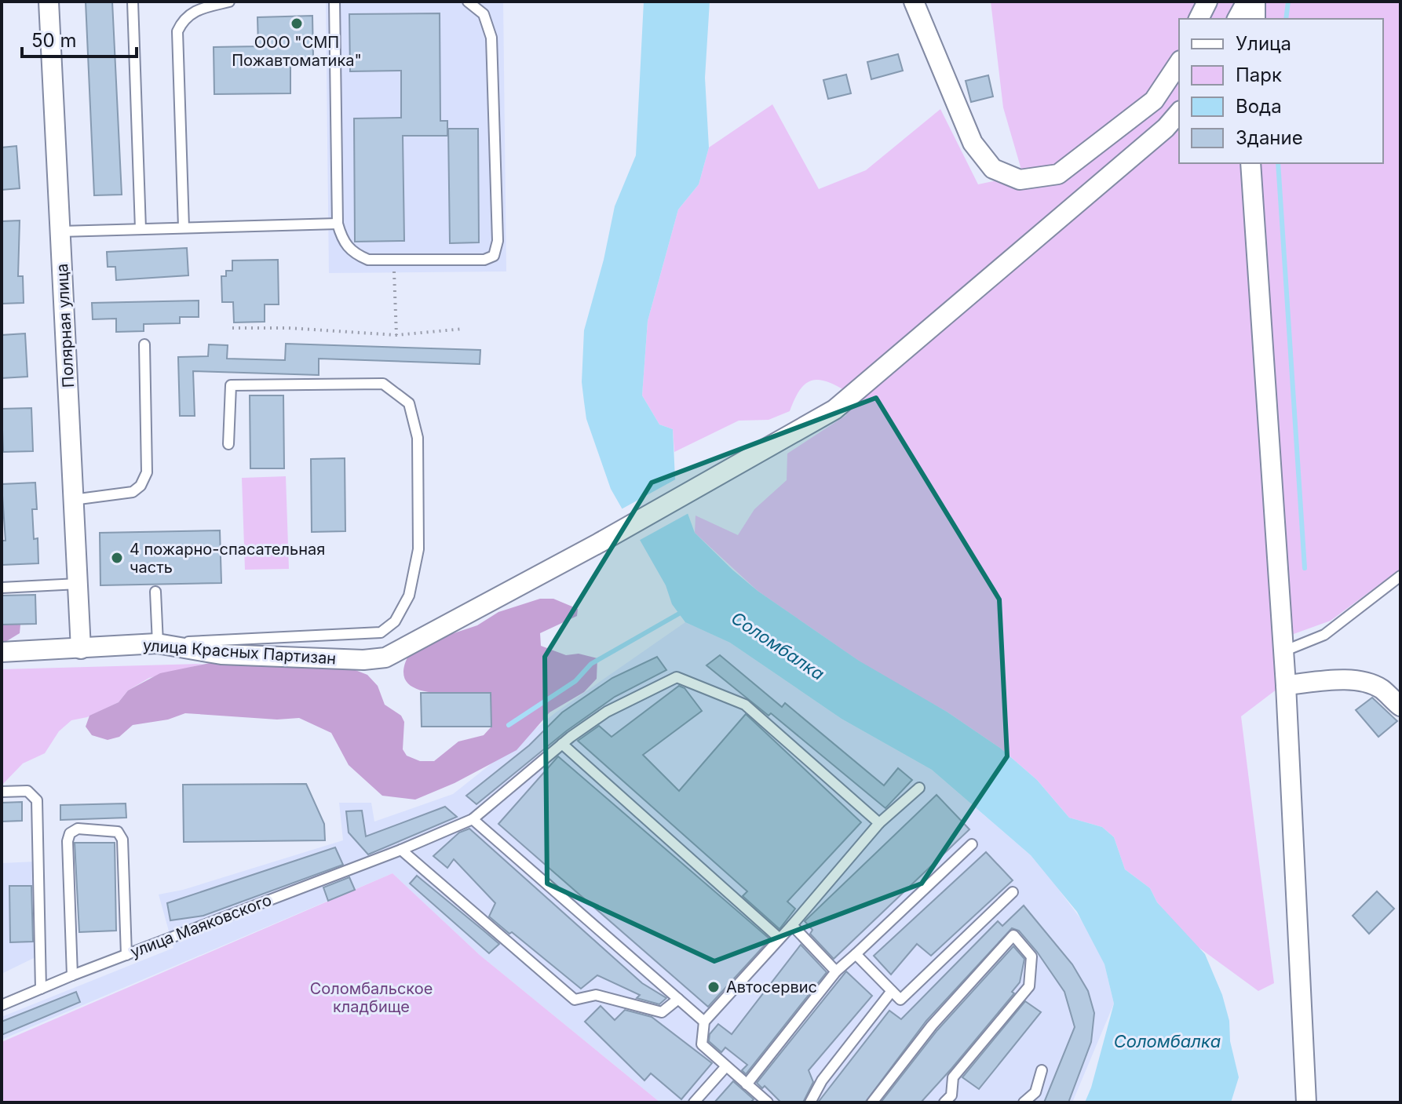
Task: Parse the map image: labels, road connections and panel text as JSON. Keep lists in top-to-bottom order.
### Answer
{
  "streets": {
    "street": ["Полярная улица", "улица Красных Партизан"],
    "lane": ["улица Маяковского"]
  },
  "crossings": [
    ["Полярная улица", "улица Красных Партизан"]
  ],
  "water": ["Соломбалка"],
  "parks": ["Соломбальское кладбище"],
  "places": ["ООО \"СМП Пожавтоматика\"", "4 пожарно-спасательная часть", "Автосервис"],
  "legend": [
    "Улица",
    "Парк",
    "Вода",
    "Здание"
  ],
  "scale_bar": "50 m"
}
